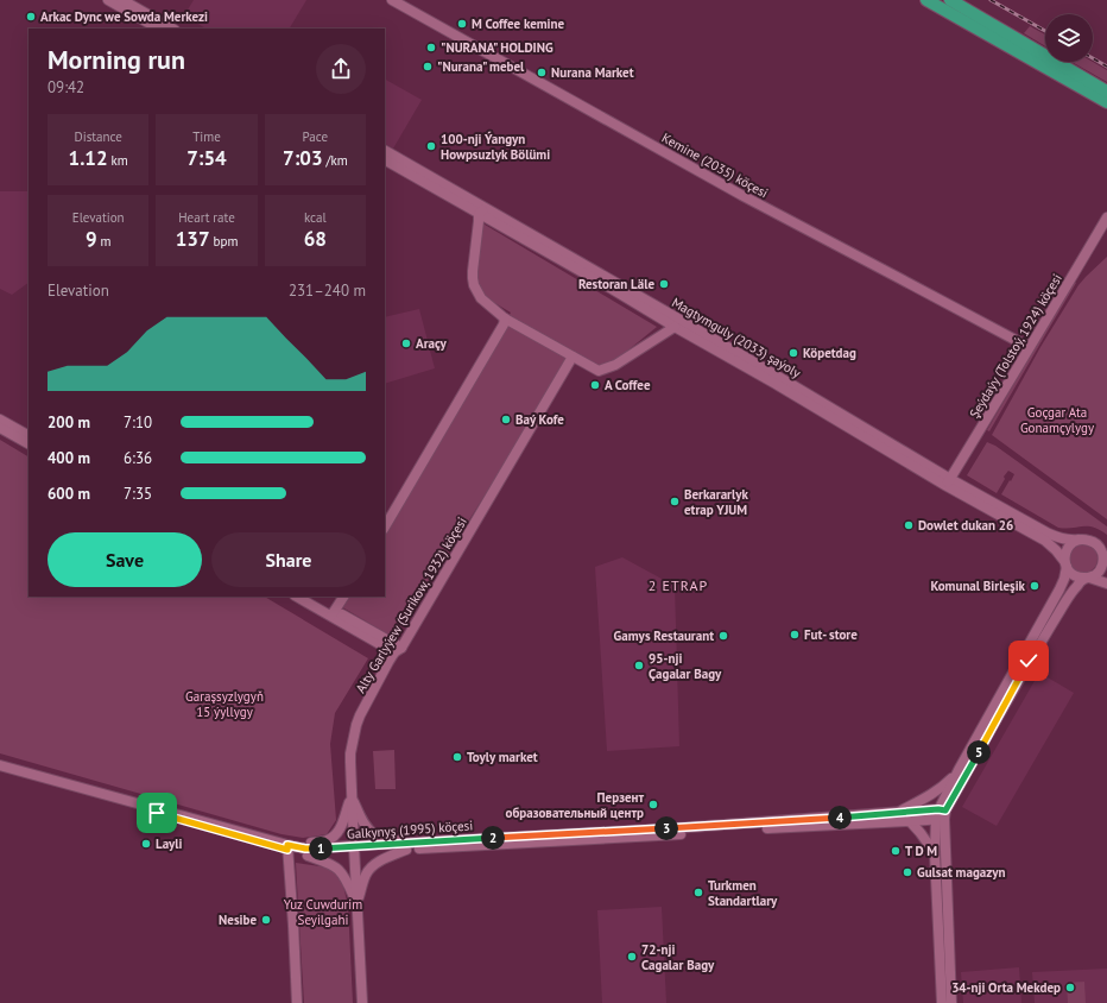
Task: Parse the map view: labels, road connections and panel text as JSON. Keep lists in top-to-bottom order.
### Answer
{
  "streets": {
    "main road": [
      "Kemine (2035) köçesi",
      "Magtymguly (2033) şaýoly",
      "Şeýdaýy (Tolstoý, 1924) köçesi",
      "Alty Garlyýew (Surikow, 1932) köçesi",
      "Galkynyş (1995) köçesi"
    ]
  },
  "crossings": [
    ["Kemine (2035) köçesi", "Şeýdaýy (Tolstoý, 1924) köçesi"],
    ["Magtymguly (2033) şaýoly", "Şeýdaýy (Tolstoý, 1924) köçesi"],
    ["Alty Garlyýew (Surikow, 1932) köçesi", "Galkynyş (1995) köçesi"]
  ],
  "districts": ["2 ETRAP"],
  "parks": ["Goçgar Ata Gonamçylygy", "Garaşsyzlygyň 15 ýyllygy", "Yuz Cuwdurim Seyilgahi"],
  "places": [
    "Arkac Dync we Sowda Merkezi",
    "M Coffee kemine",
    "\"NURANA\" HOLDING",
    "\"Nurana\" mebel",
    "Nurana Market",
    "100-nji Ýangyn Howpsuzlyk Bölümi",
    "Restoran Läle",
    "Araçy",
    "Köpetdag",
    "A Coffee",
    "Baý Kofe",
    "Berkararlyk etrap YJUM",
    "Dowlet dukan 26",
    "Komunal Birleşik",
    "Fut- store",
    "Gamys Restaurant",
    "95-nji Çagalar Bagy",
    "Toyly market",
    "Перзент образовательный центр",
    "Layli",
    "T D M",
    "Gulsat magazyn",
    "Turkmen Standartlary",
    "Nesibe",
    "72-nji Cagalar Bagy",
    "34-nji Orta Mekdep"
  ],
  "page": {
    "heading": ["Morning run", "09:42"],
    "stats": [
      ["Distance", "1.12 km"],
      ["Time", "7:54"],
      ["Pace", "7:03 /km"],
      ["Elevation", "9 m"],
      ["Heart rate", "137 bpm"],
      ["kcal", "68"]
    ],
    "chart": ["Elevation", "231–240 m"],
    "list": [
      {
        "name": "200 m",
        "note": "7:10"
      },
      {
        "name": "400 m",
        "note": "6:36"
      },
      {
        "name": "600 m",
        "note": "7:35"
      }
    ],
    "buttons": ["Save", "Share"],
    "pins": [
      "5",
      "4",
      "3",
      "2",
      "1"
    ]
  }
}
